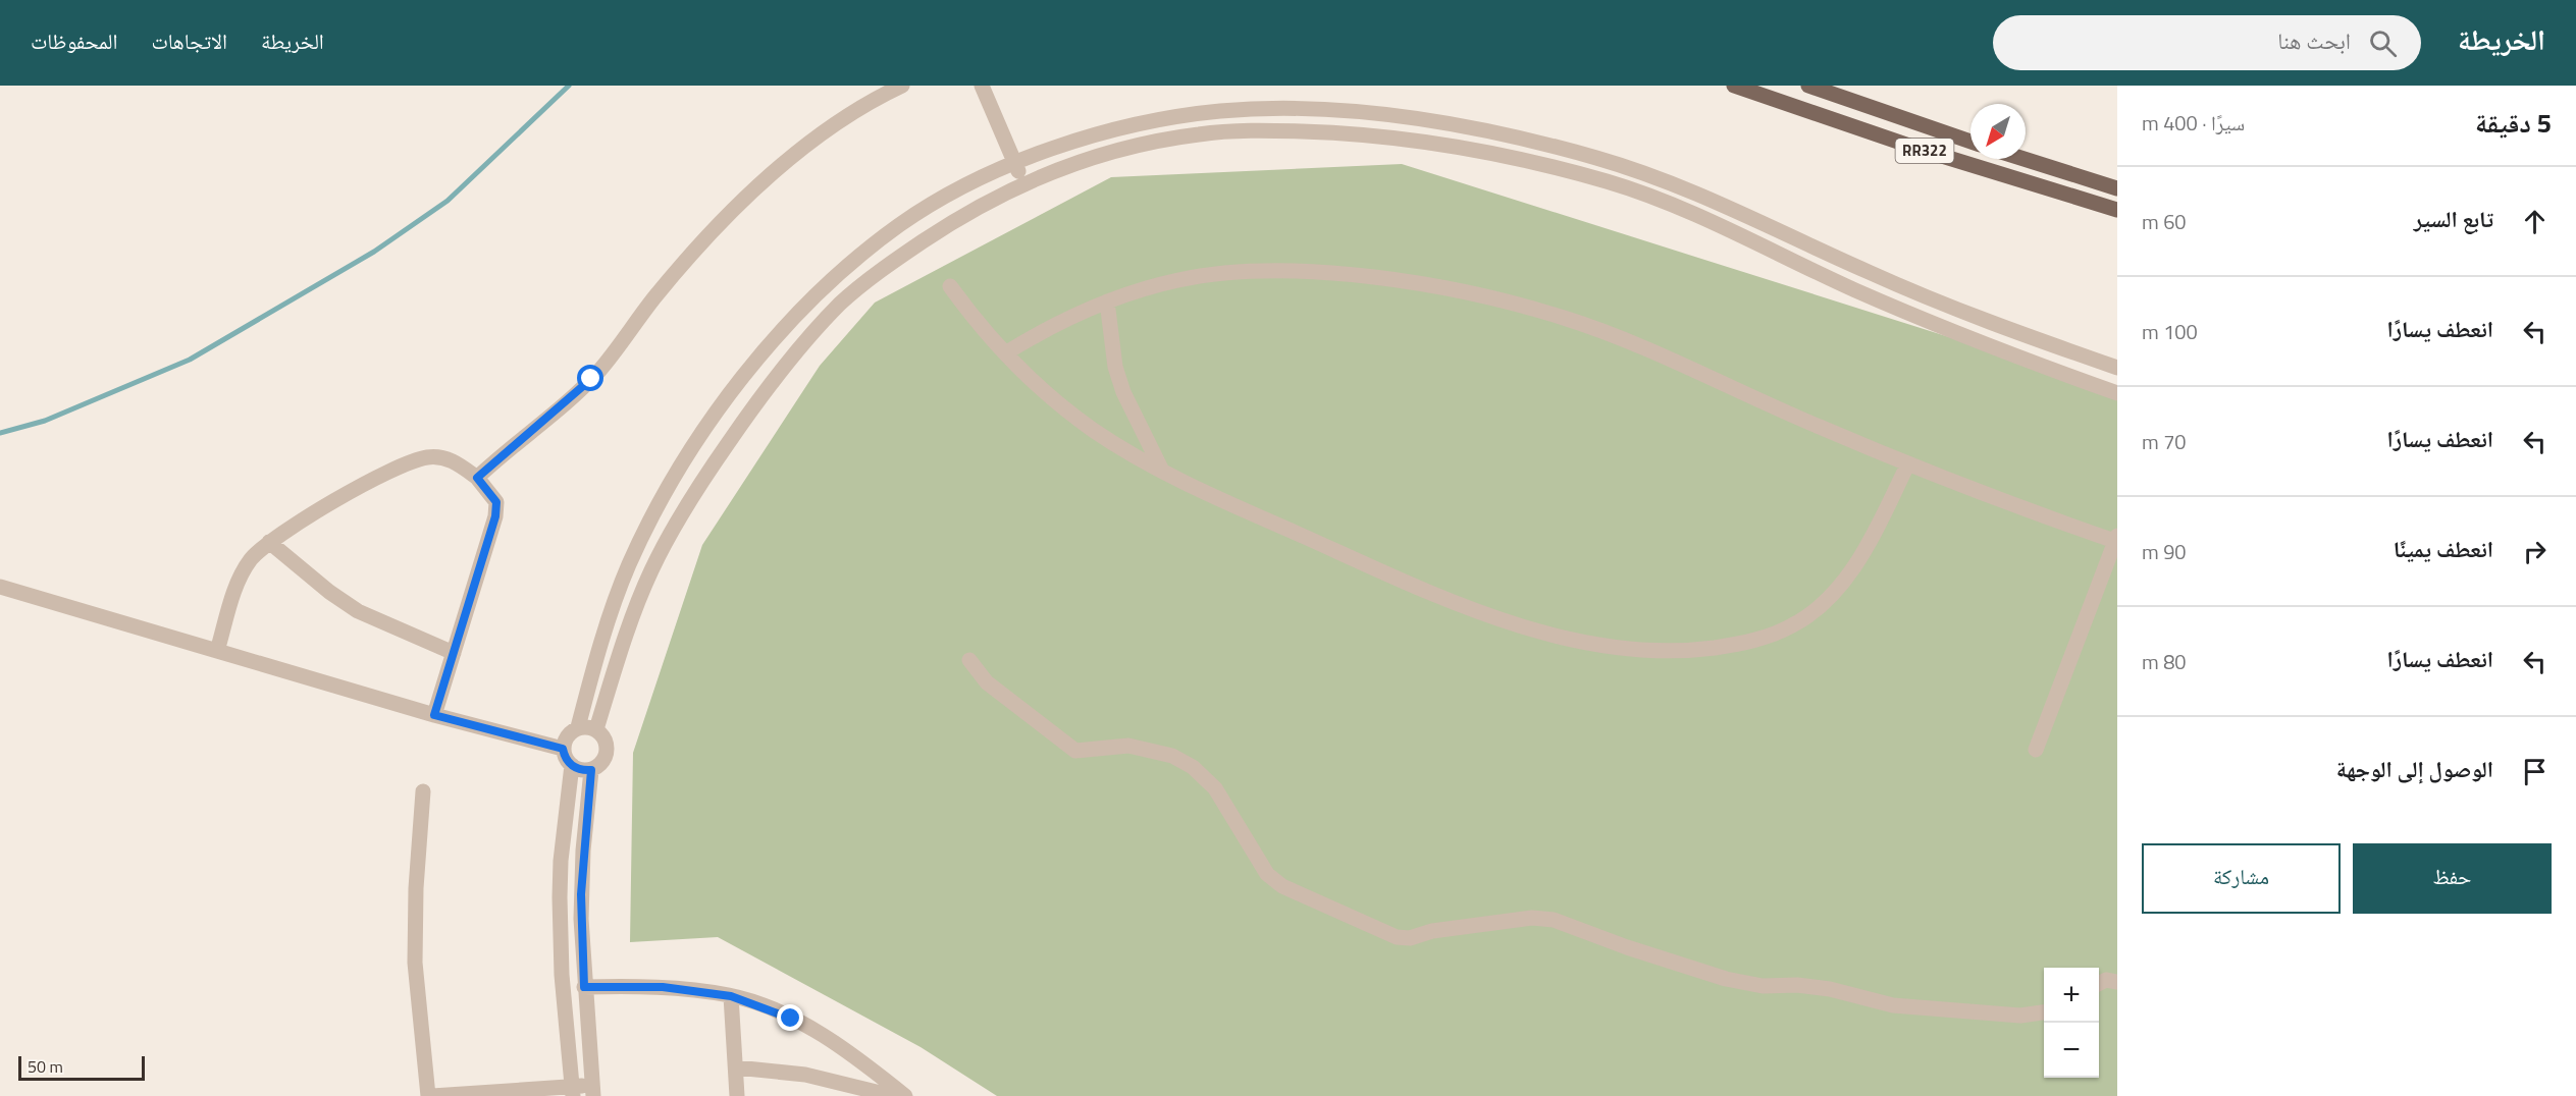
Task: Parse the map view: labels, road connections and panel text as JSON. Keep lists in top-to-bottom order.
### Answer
{
  "streets": {
    "main road": ["RR322"]
  },
  "scale_bar": "50 m",
  "north": "bottom left",
  "page": {
    "header": "الخريطة",
    "search": "ابحث هنا",
    "nav": ["الخريطة", "الاتجاهات", "المحفوظات"],
    "heading": ["5 دقيقة", "سيرًا · 400 m"],
    "list": [
      ["تابع السير", "60 m"],
      ["انعطف يسارًا", "100 m"],
      ["انعطف يسارًا", "70 m"],
      ["انعطف يمينًا", "90 m"],
      ["انعطف يسارًا", "80 m"],
      "الوصول إلى الوجهة"
    ],
    "buttons": ["حفظ", "مشاركة"],
    "map_buttons": ["+", "−"],
    "scale": "50 m"
  }
}
